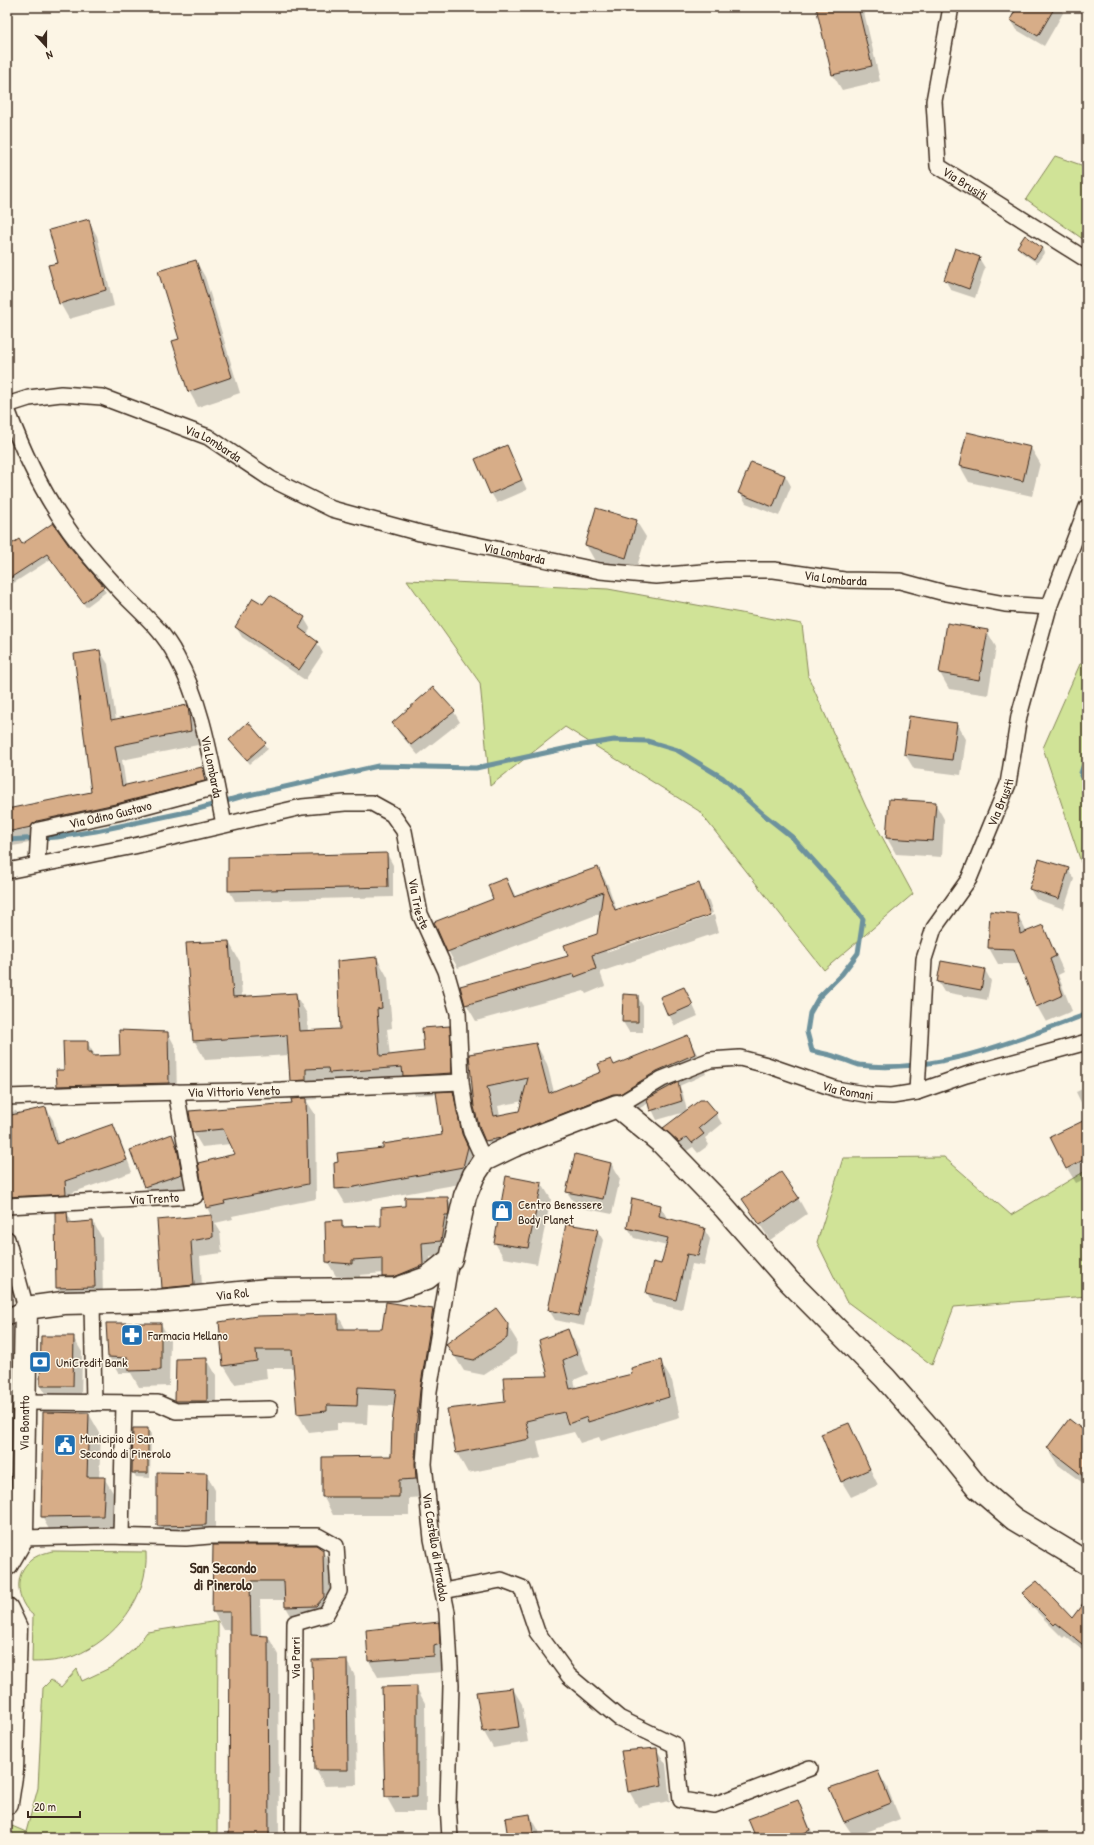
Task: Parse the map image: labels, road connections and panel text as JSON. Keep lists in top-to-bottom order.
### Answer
{
  "streets": {
    "street": [
      "Via Brusiti",
      "Via Lombarda",
      "Via Odino Gustavo",
      "Via Trieste",
      "Via Romani",
      "Via Vittorio Veneto",
      "Via Trento",
      "Via Rol",
      "Via Bonatto",
      "Via Castello di Miradolo",
      "Via Parri"
    ]
  },
  "crossings": [
    ["Via Brusiti", "Via Lombarda"],
    ["Via Brusiti", "Via Romani"],
    ["Via Lombarda", "Via Odino Gustavo"],
    ["Via Lombarda", "Via Trieste"],
    ["Via Trieste", "Via Vittorio Veneto"],
    ["Via Vittorio Veneto", "Via Trento"],
    ["Via Rol", "Via Bonatto"],
    ["Via Rol", "Via Castello di Miradolo"]
  ],
  "districts": ["San Secondo di Pinerolo"],
  "places": {
    "shop": ["Centro Benessere Body Planet"],
    "pharmacy": ["Farmacia Mellano"],
    "bank": ["UniCredit Bank"],
    "public building": ["Municipio di San Secondo di Pinerolo"]
  },
  "scale_bar": "20 m",
  "north": "bottom"
}
